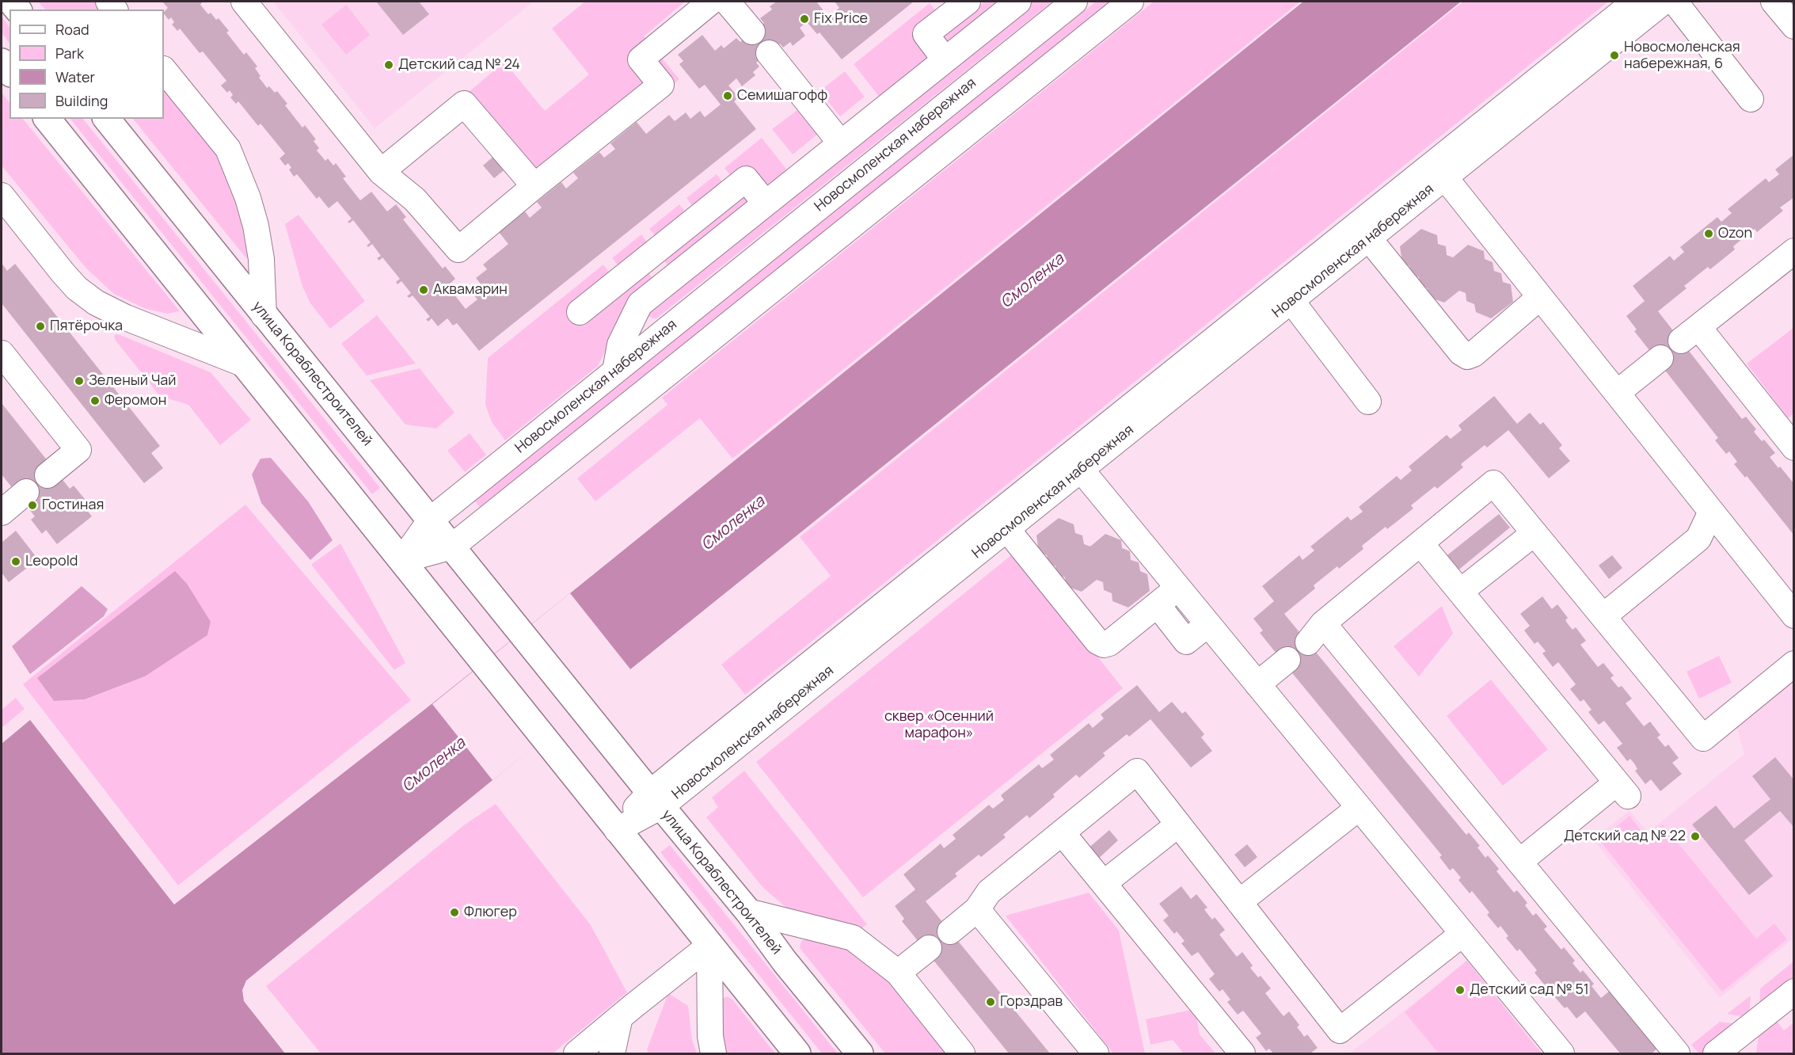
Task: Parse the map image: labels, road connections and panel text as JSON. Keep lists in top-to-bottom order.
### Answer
{
  "streets": {
    "main road": ["улица Кораблестроителей"],
    "street": ["Новосмоленская набережная"]
  },
  "crossings": [
    ["Новосмоленская набережная", "улица Кораблестроителей"]
  ],
  "water": ["Смоленка"],
  "parks": ["сквер «Осенний марафон»"],
  "places": [
    "Fix Price",
    "Новосмоленская набережная, 6",
    "Детский сад № 24",
    "Семишагофф",
    "Ozon",
    "Аквамарин",
    "Пятёрочка",
    "Зеленый Чай",
    "Феромон",
    "Гостиная",
    "Leopold",
    "Детский сад № 22",
    "Флюгер",
    "Детский сад № 51",
    "Горздрав"
  ],
  "legend": [
    "Road",
    "Park",
    "Water",
    "Building"
  ]
}
